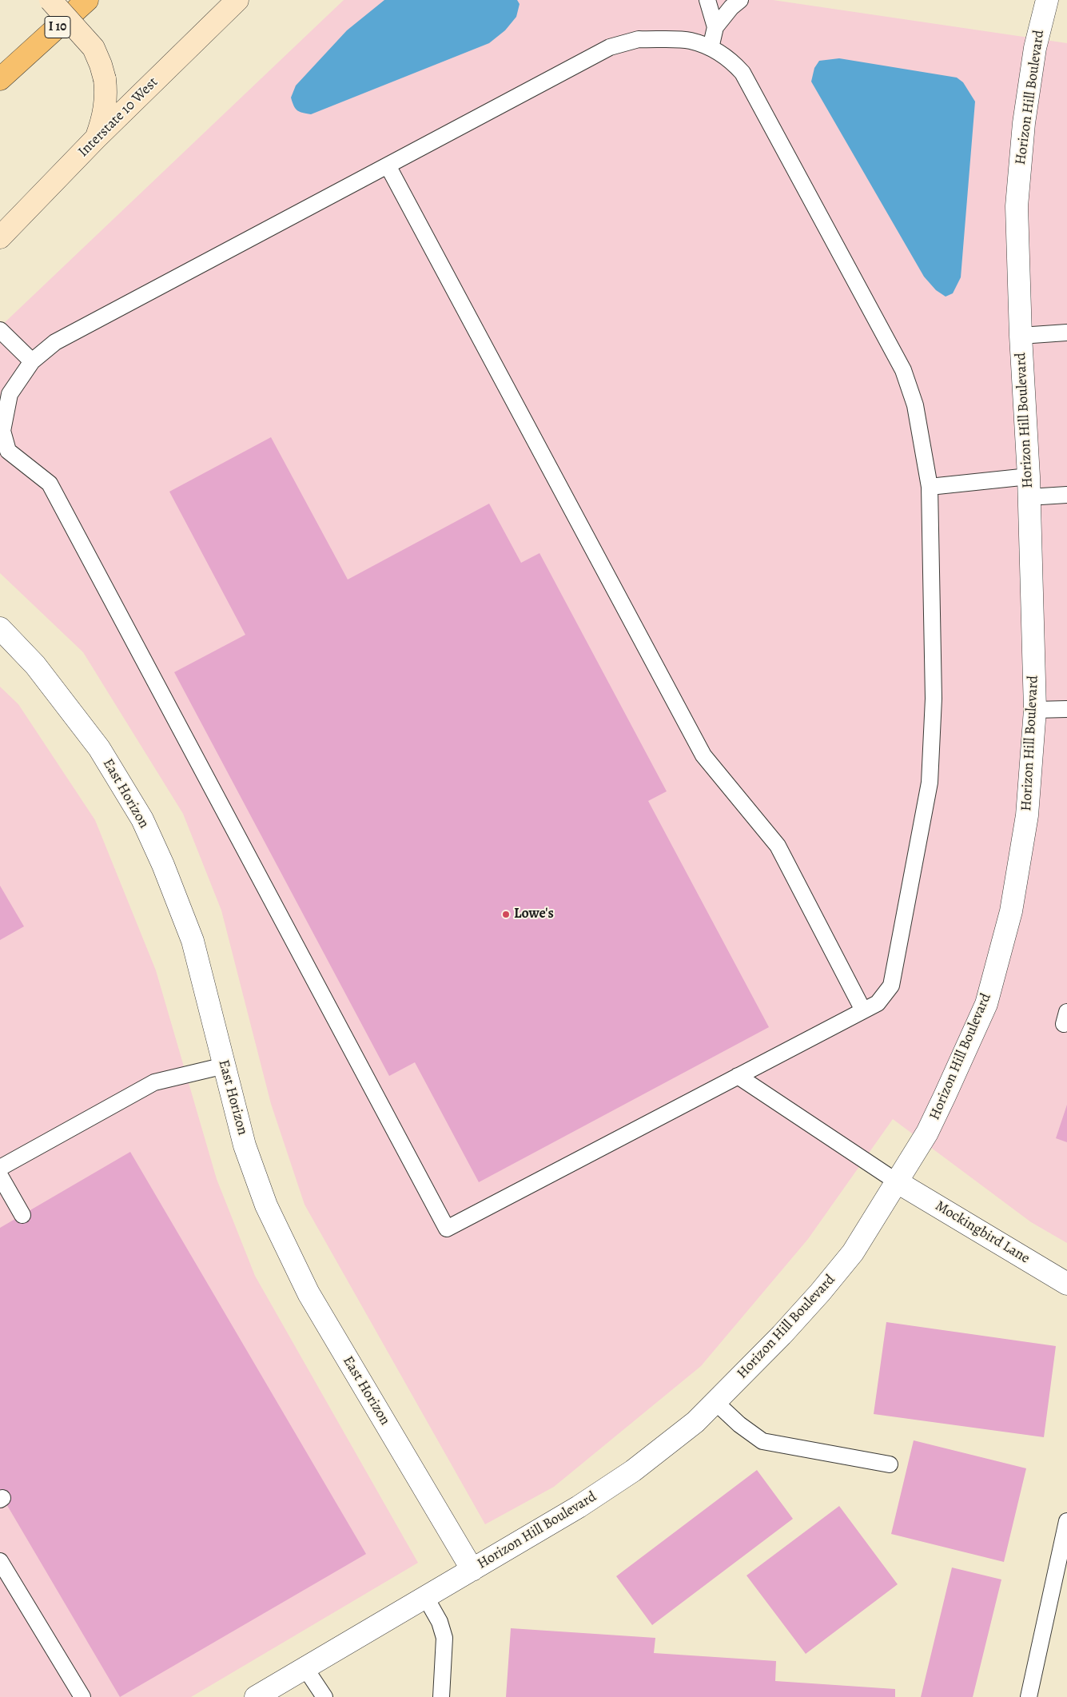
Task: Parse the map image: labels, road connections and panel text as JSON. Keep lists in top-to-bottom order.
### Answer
{
  "streets": {
    "highway": ["I 10"],
    "main road": ["Interstate 10 West"],
    "street": ["Horizon Hill Boulevard", "East Horizon", "Mockingbird Lane"]
  },
  "crossings": [
    ["Horizon Hill Boulevard", "East Horizon"],
    ["Horizon Hill Boulevard", "Mockingbird Lane"]
  ],
  "places": ["Lowe's"]
}
